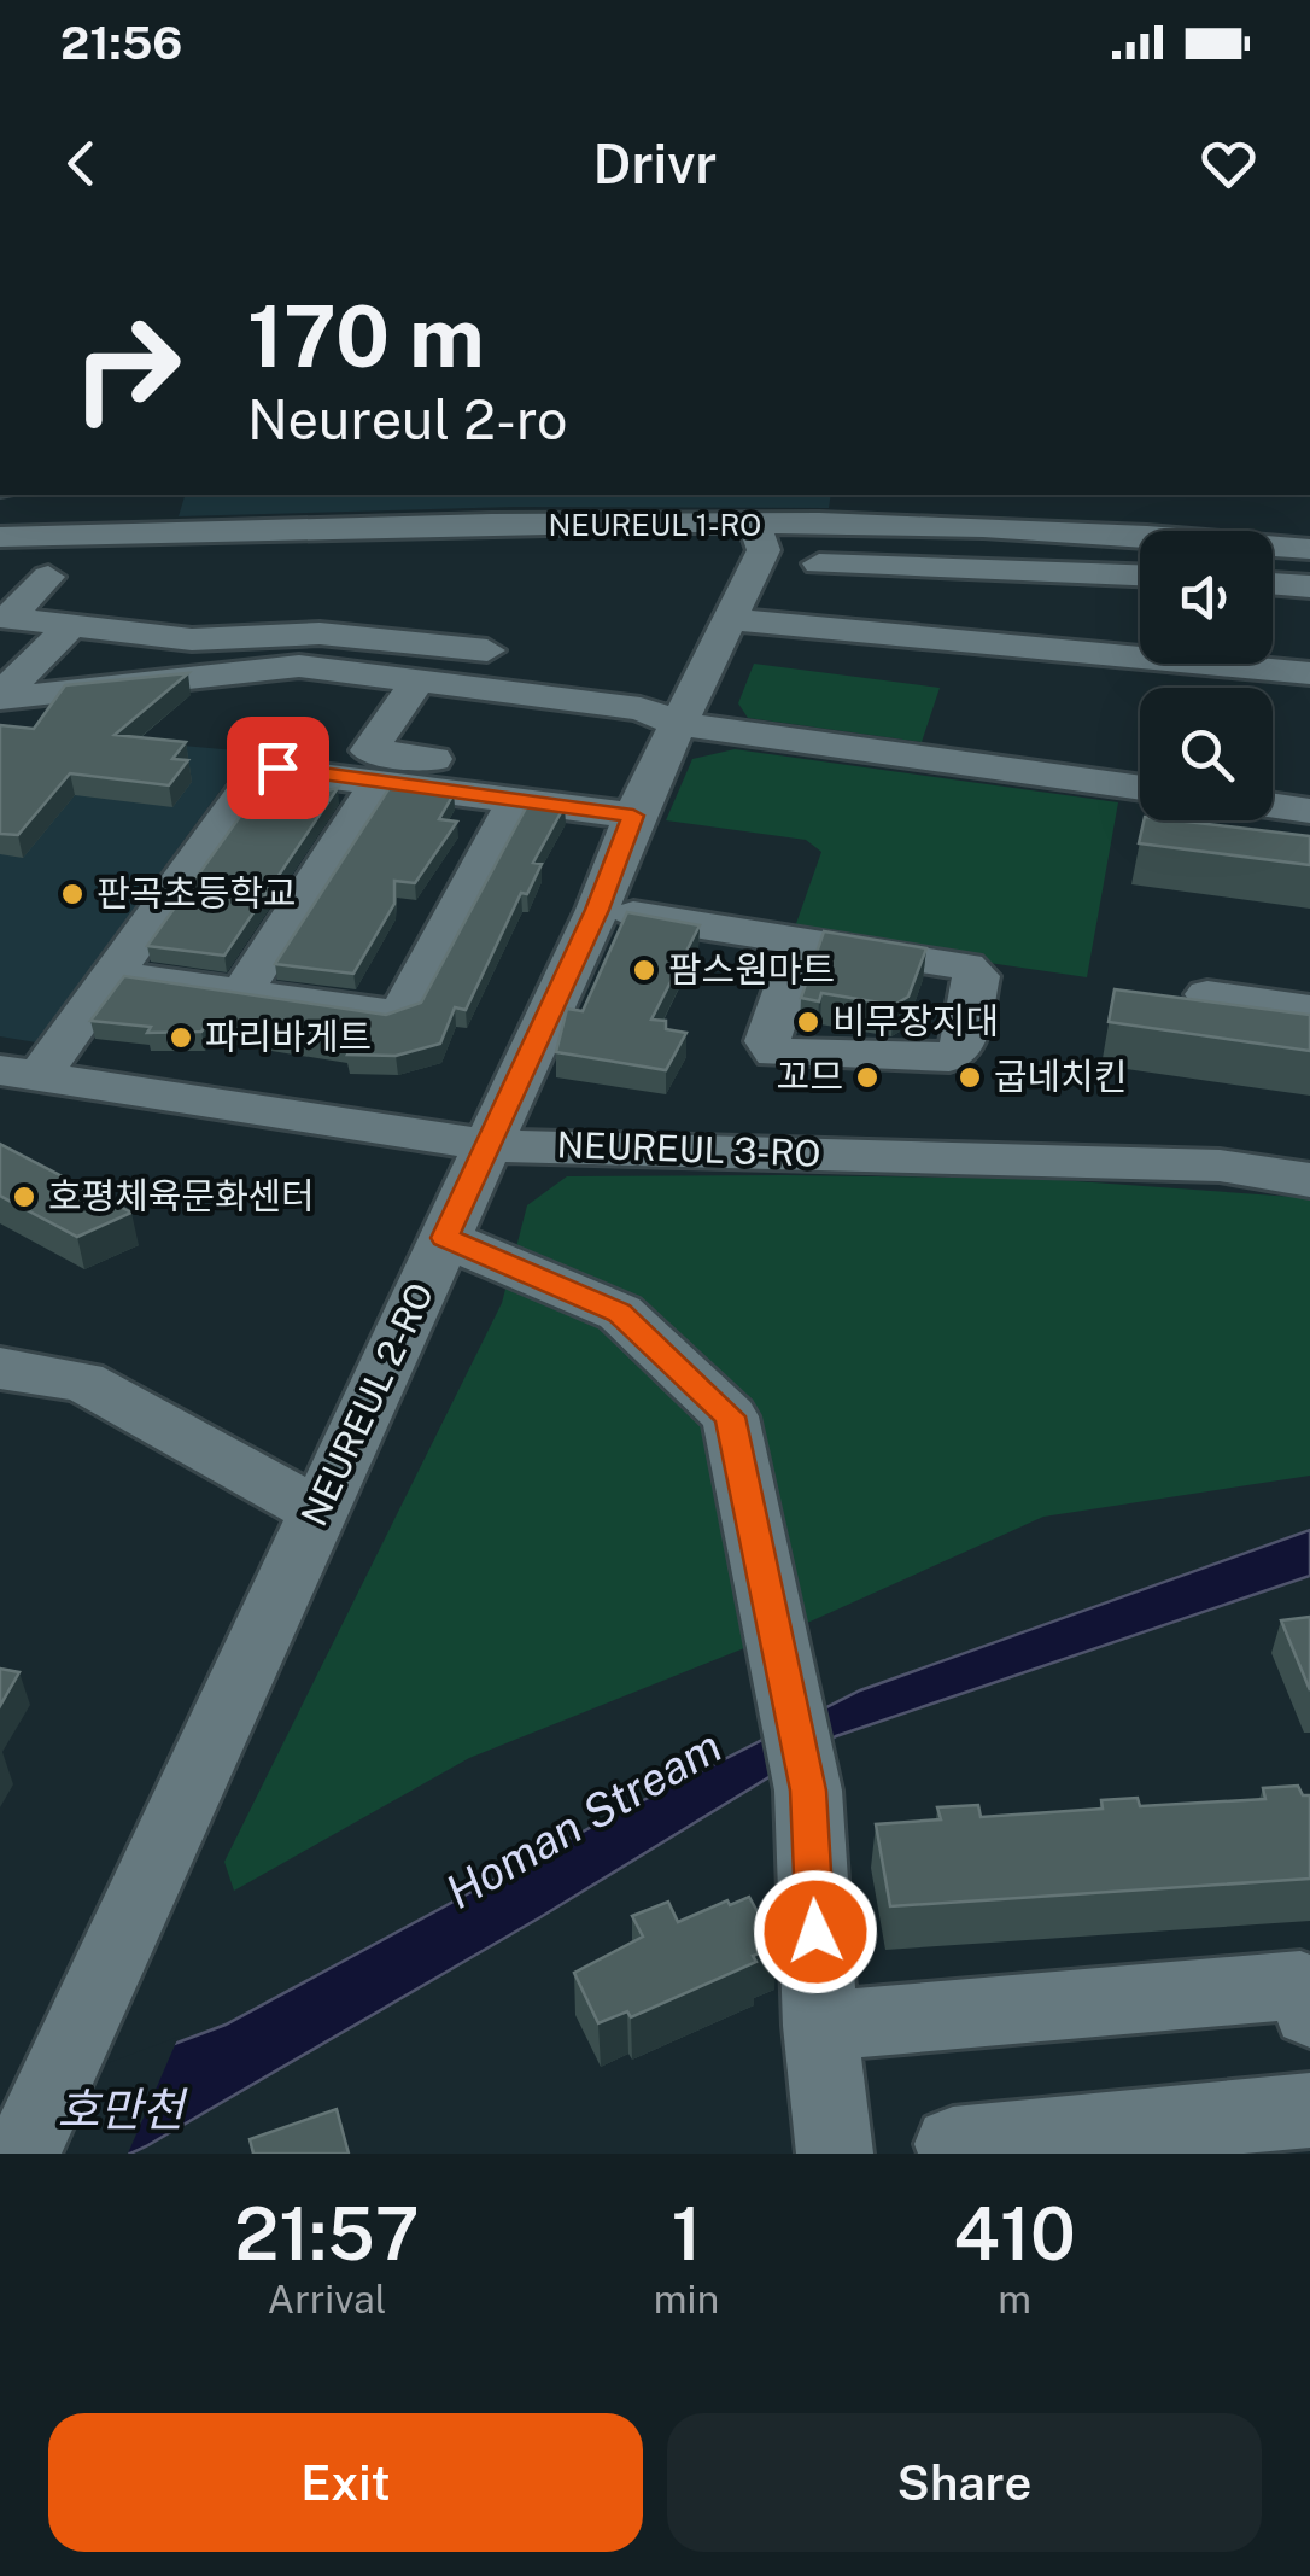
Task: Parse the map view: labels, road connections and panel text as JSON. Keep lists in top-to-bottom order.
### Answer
{
  "streets": {
    "street": ["NEUREUL 1-RO", "NEUREUL 3-RO", "NEUREUL 2-RO"]
  },
  "crossings": [
    ["NEUREUL 1-RO", "NEUREUL 2-RO"],
    ["NEUREUL 3-RO", "NEUREUL 2-RO"]
  ],
  "water": ["Homan Stream", "호만천"],
  "places": [
    "판곡초등학교",
    "팜스원마트",
    "비무장지대",
    "파리바게트",
    "꼬므",
    "굽네치킨",
    "호평체육문화센터"
  ],
  "page": {
    "status": "21:56",
    "header": "Drivr",
    "turn": ["170 m", "Neureul 2-ro"],
    "eta": [
      "21:57",
      "Arrival",
      "1",
      "min",
      "410",
      "m"
    ],
    "buttons": ["Exit", "Share"]
  }
}
